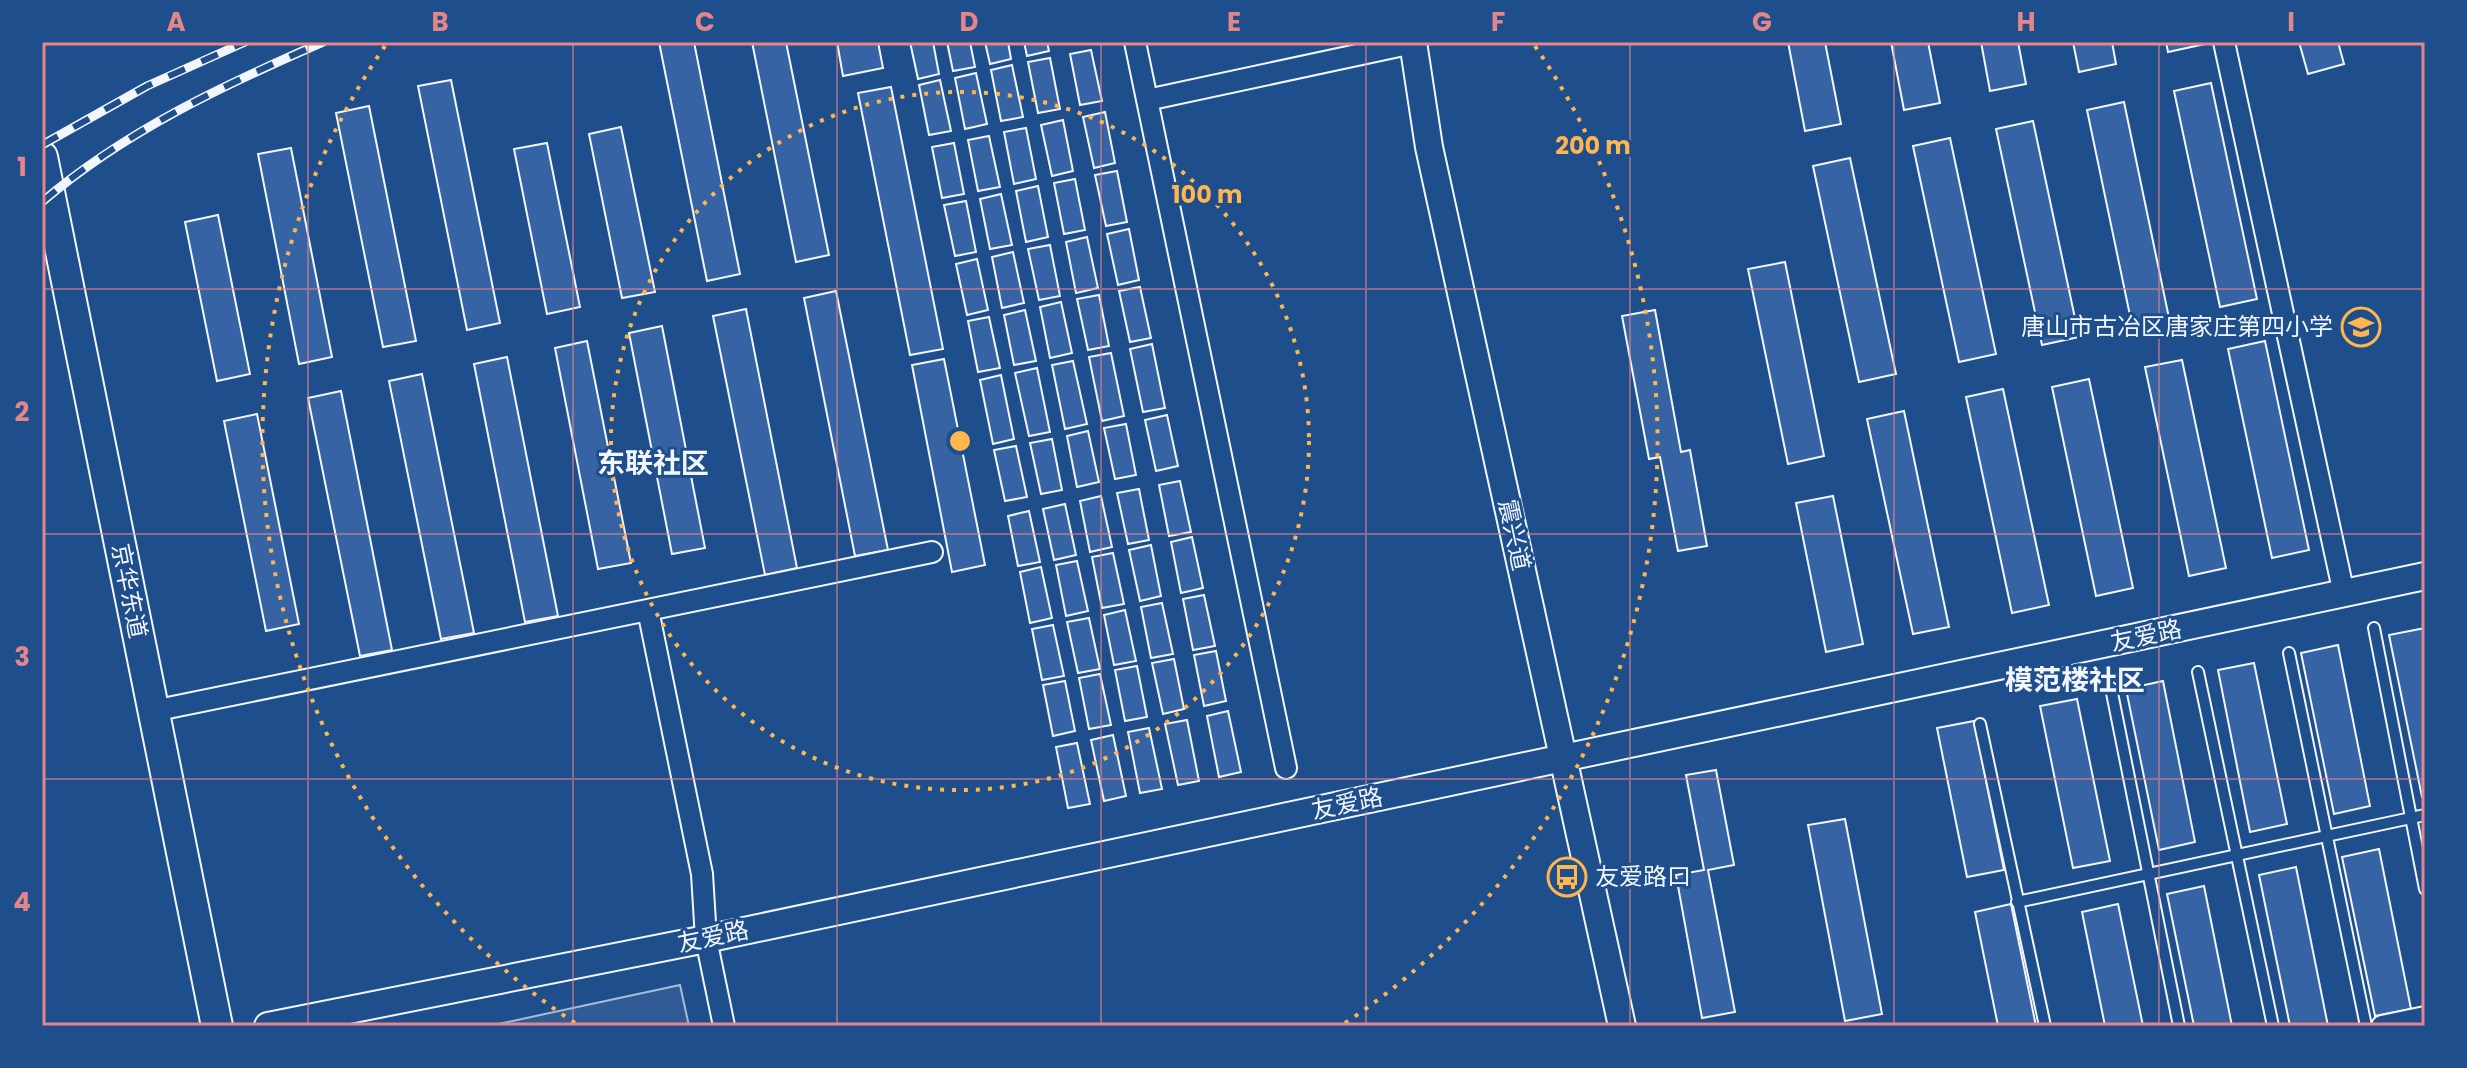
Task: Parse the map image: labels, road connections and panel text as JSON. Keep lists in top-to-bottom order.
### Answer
{
  "streets": {
    "main road": ["京华东道"],
    "street": ["震兴道", "友爱路"]
  },
  "crossings": [
    ["震兴道", "友爱路"]
  ],
  "districts": ["东联社区", "模范楼社区"],
  "places": {
    "school or university": ["唐山市古冶区唐家庄第四小学"],
    "bus stop": ["友爱路口"]
  },
  "grid": {
    "columns": [
      "A",
      "B",
      "C",
      "D",
      "E",
      "F",
      "G",
      "H",
      "I"
    ],
    "rows": [
      "1",
      "2",
      "3",
      "4"
    ]
  },
  "rings": ["200 m", "100 m"]
}
